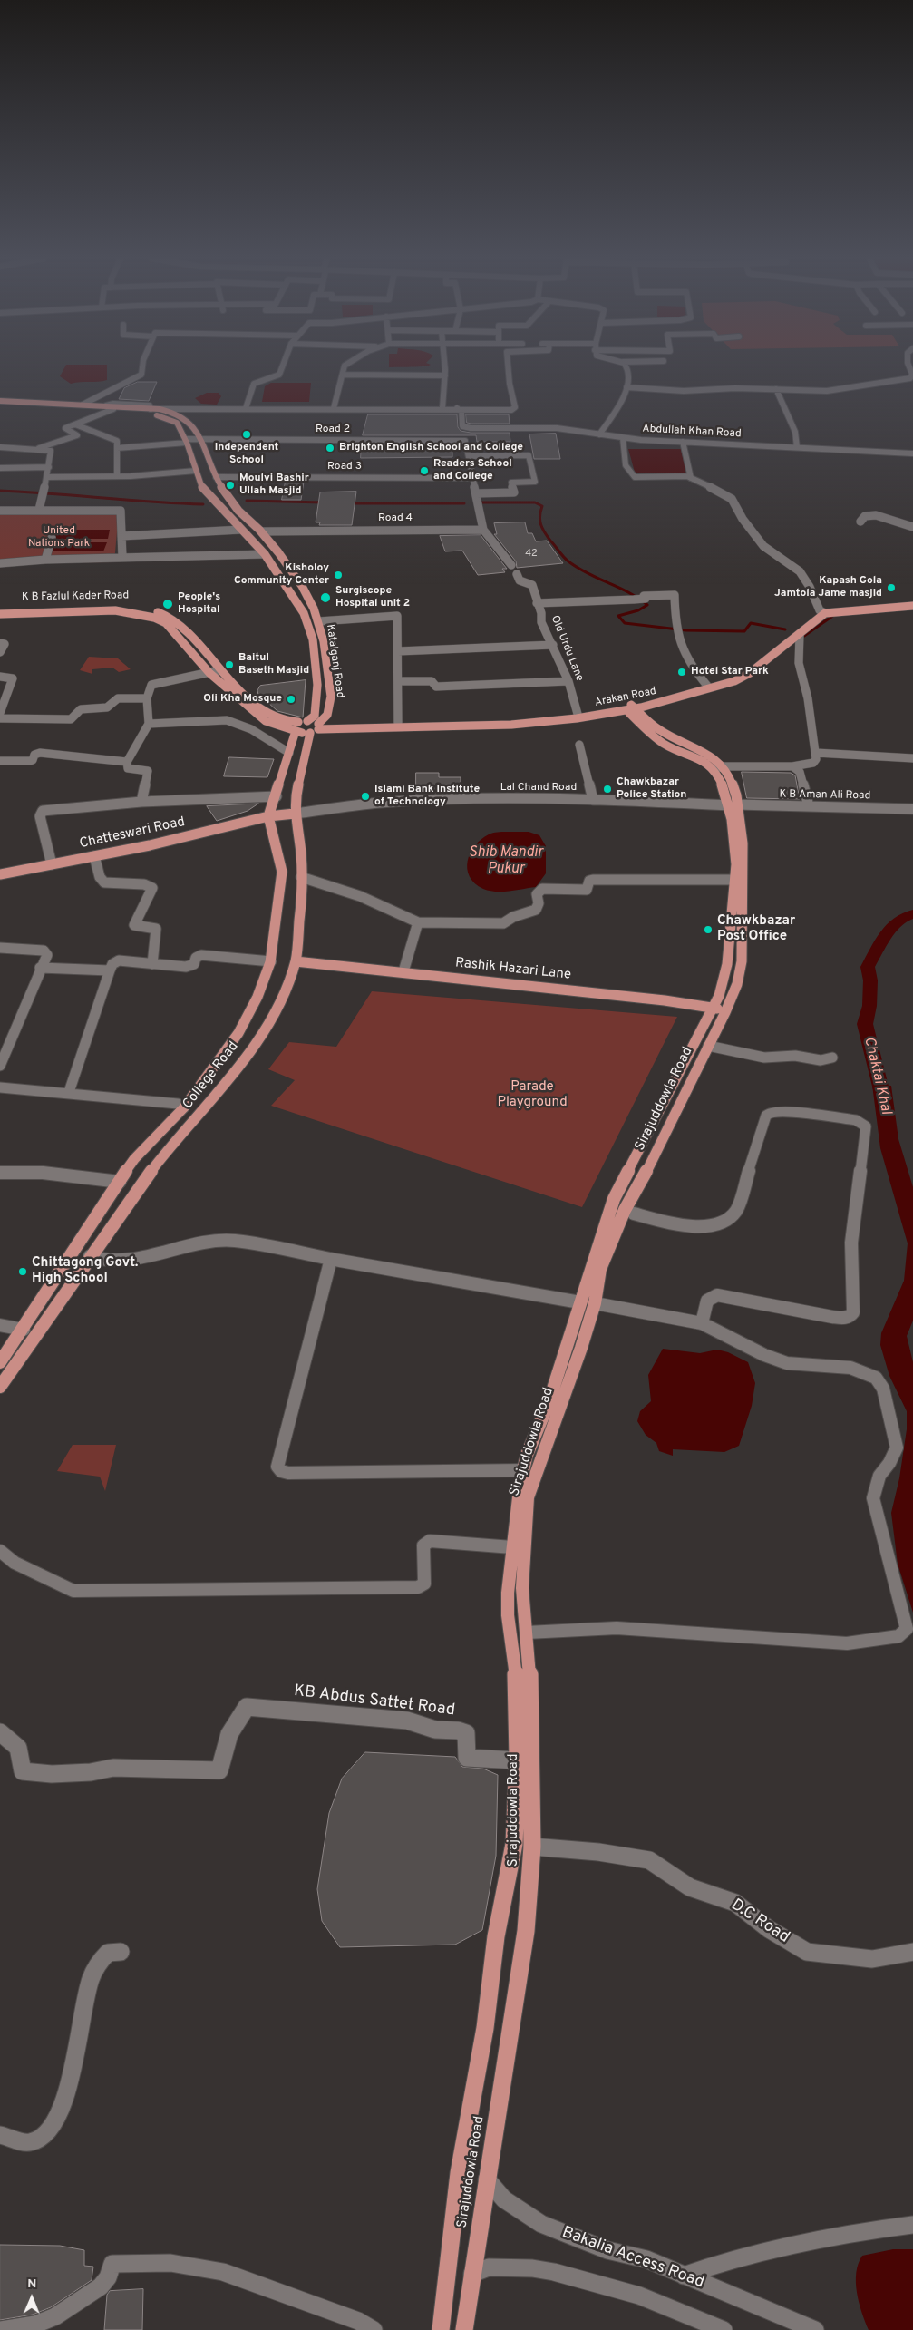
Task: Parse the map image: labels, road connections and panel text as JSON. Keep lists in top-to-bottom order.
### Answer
{
  "streets": {
    "main road": [
      "K B Fazlul Kader Road",
      "Katalganj Road",
      "Arakan Road",
      "Chatteswari Road",
      "Rashik Hazari Lane",
      "College Road",
      "Sirajuddowla Road"
    ],
    "street": [
      "Road 2",
      "Abdullah Khan Road",
      "Road 3",
      "Road 4",
      "Old Urdu Lane",
      "Lal Chand Road",
      "K B Aman Ali Road",
      "KB Abdus Sattet Road",
      "D.C Road",
      "Bakalia Access Road"
    ]
  },
  "crossings": [
    ["Road 2", "Katalganj Road"],
    ["Road 3", "Katalganj Road"],
    ["Road 4", "Katalganj Road"],
    ["Old Urdu Lane", "Arakan Road"],
    ["Katalganj Road", "Arakan Road"],
    ["Katalganj Road", "College Road"],
    ["Arakan Road", "College Road"],
    ["Arakan Road", "Sirajuddowla Road"],
    ["Lal Chand Road", "K B Aman Ali Road"],
    ["Lal Chand Road", "Chatteswari Road"],
    ["Lal Chand Road", "College Road"],
    ["Lal Chand Road", "Sirajuddowla Road"],
    ["K B Aman Ali Road", "Sirajuddowla Road"],
    ["Chatteswari Road", "College Road"],
    ["Rashik Hazari Lane", "College Road"],
    ["Rashik Hazari Lane", "Sirajuddowla Road"],
    ["Sirajuddowla Road", "KB Abdus Sattet Road"],
    ["Sirajuddowla Road", "D.C Road"],
    ["Sirajuddowla Road", "Bakalia Access Road"]
  ],
  "water": ["Shib Mandir Pukur", "Chaktai Khal"],
  "parks": ["United Nations Park", "Parade Playground"],
  "places": [
    "Independent School",
    "Brighton English School and College",
    "Readers School and College",
    "Moulvi Bashir Ullah Masjid",
    "Kisholoy Community Center",
    "Kapash Gola Jamtola Jame masjid",
    "Surgiscope Hospital unit 2",
    "People's Hospital",
    "Baitul Baseth Masjid",
    "Hotel Star Park",
    "Oli Kha Mosque",
    "Chawkbazar Police Station",
    "Islami Bank Institute of Technology",
    "Chawkbazar Post Office",
    "Chittagong Govt. High School"
  ],
  "house_numbers": ["42"],
  "north": "top"
}
